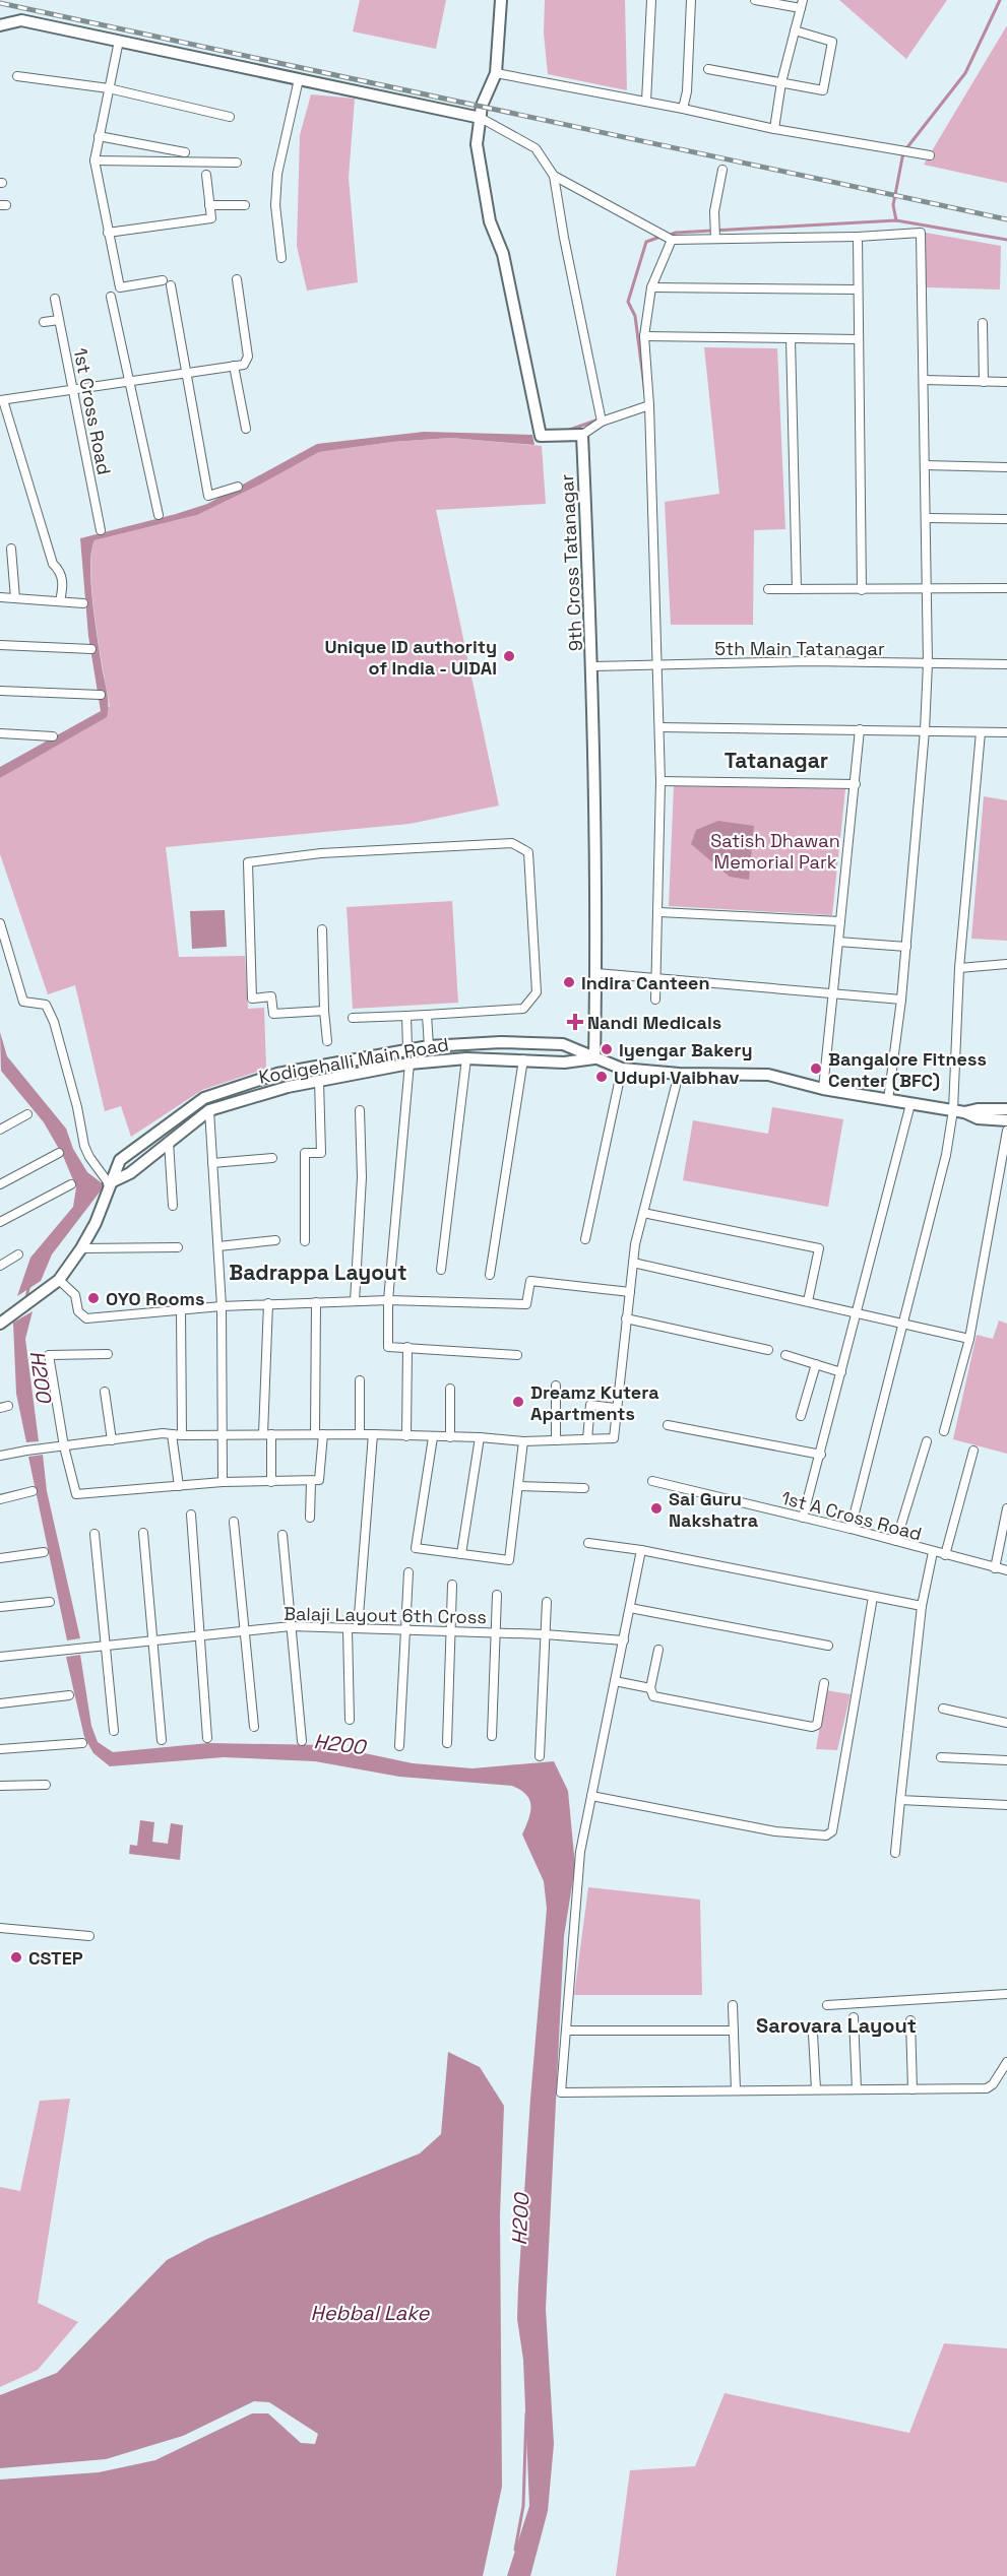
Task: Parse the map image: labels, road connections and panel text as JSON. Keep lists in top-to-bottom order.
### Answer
{
  "streets": {
    "street": [
      "1st Cross Road",
      "9th Cross Tatanagar",
      "5th Main Tatanagar",
      "Kodigehalli Main Road",
      "1st A Cross Road",
      "Balaji Layout 6th Cross"
    ]
  },
  "crossings": [
    ["9th Cross Tatanagar", "5th Main Tatanagar"],
    ["9th Cross Tatanagar", "Kodigehalli Main Road"]
  ],
  "districts": ["Tatanagar", "Badrappa Layout", "Sarovara Layout"],
  "water": ["H200", "Hebbal Lake"],
  "parks": ["Satish Dhawan Memorial Park"],
  "places": {
    "other": [
      "Unique ID authority of India - UIDAI",
      "Indira Canteen",
      "Iyengar Bakery",
      "Bangalore Fitness Center (BFC)",
      "Udupi Vaibhav",
      "OYO Rooms",
      "Dreamz Kutera Apartments",
      "Sai Guru Nakshatra",
      "CSTEP"
    ],
    "health": ["Nandi Medicals"]
  }
}
